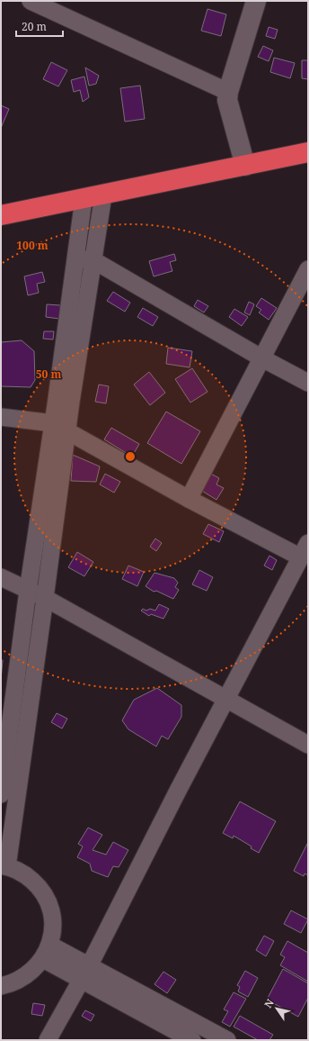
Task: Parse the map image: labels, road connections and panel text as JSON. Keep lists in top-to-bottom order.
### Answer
{
  "scale_bar": "20 m",
  "north": "top left",
  "rings": ["100 m", "50 m"]
}
